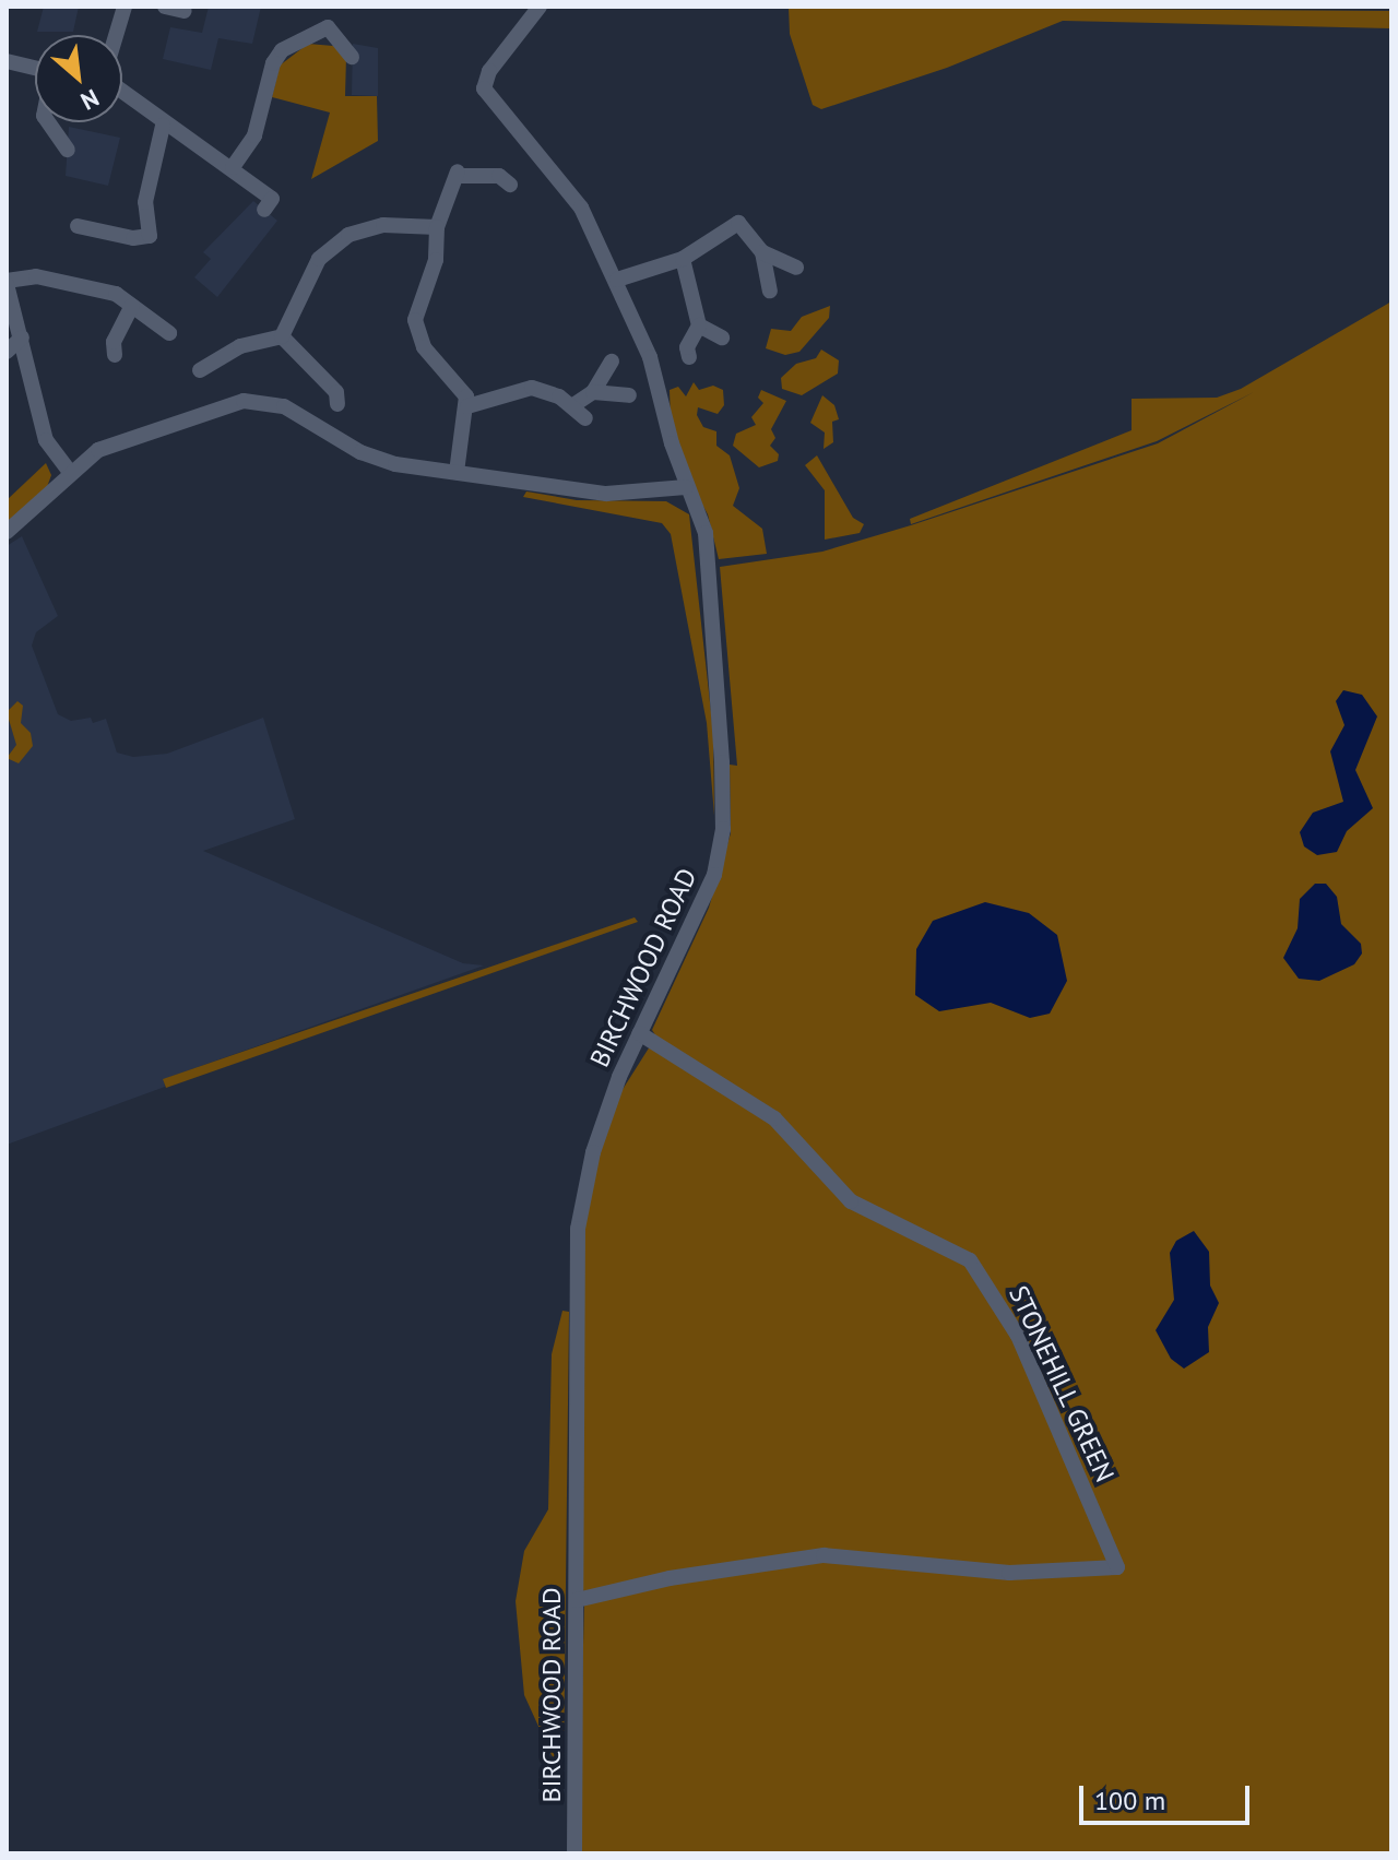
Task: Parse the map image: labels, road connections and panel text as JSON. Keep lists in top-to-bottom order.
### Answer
{
  "streets": {
    "street": ["BIRCHWOOD ROAD", "STONEHILL GREEN"]
  },
  "crossings": [
    ["BIRCHWOOD ROAD", "STONEHILL GREEN"]
  ],
  "scale_bar": "100 m",
  "north": "bottom right"
}
